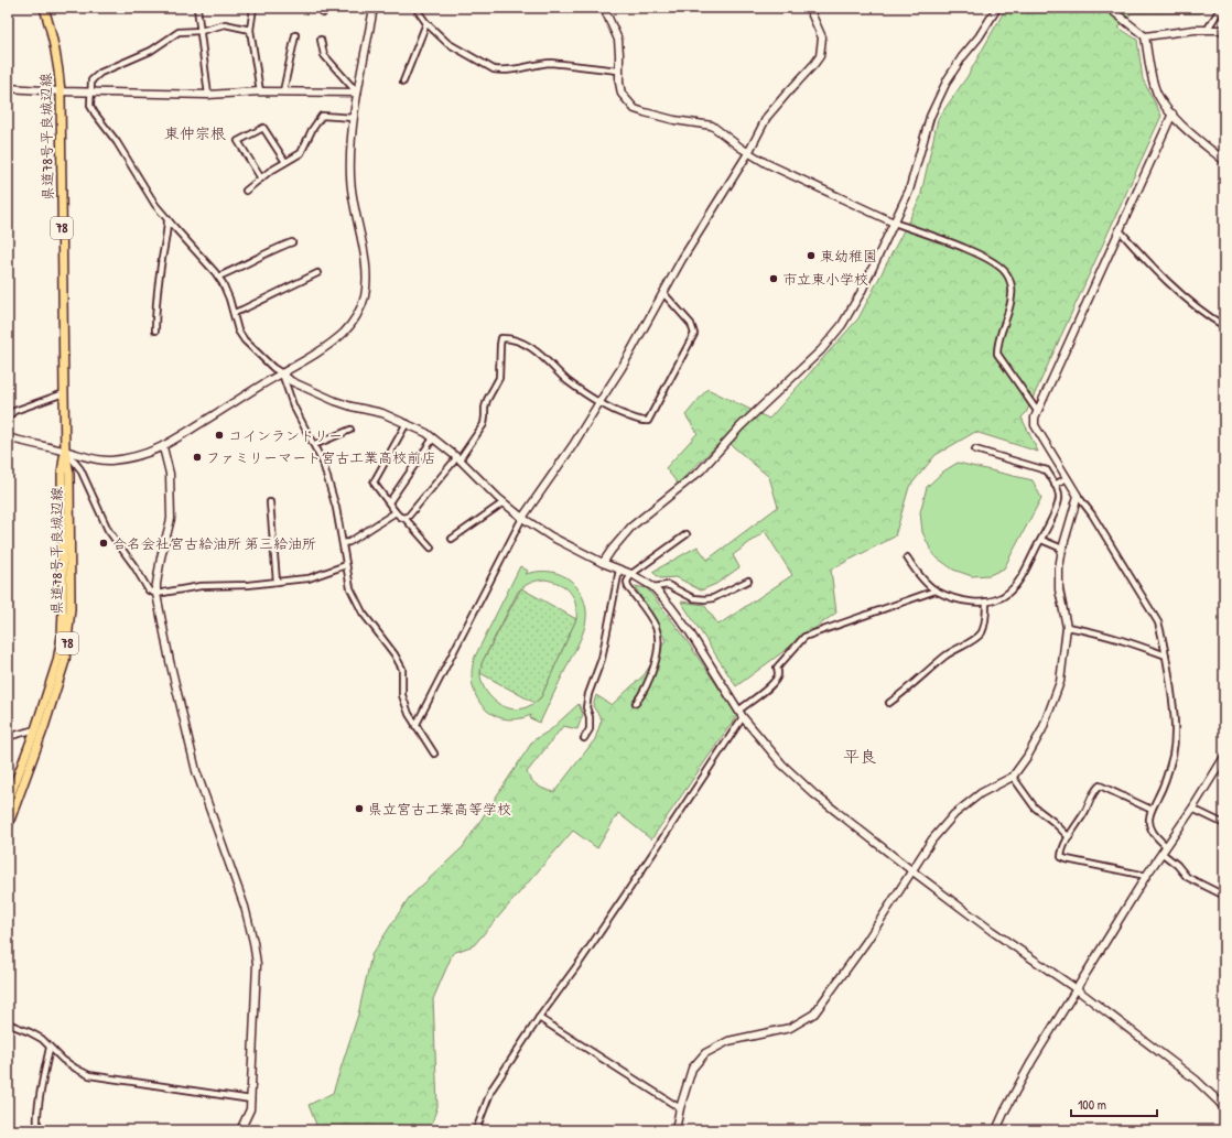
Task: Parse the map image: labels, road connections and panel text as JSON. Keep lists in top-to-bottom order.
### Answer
{
  "streets": {
    "main road": ["県道78号平良城辺線", "78"]
  },
  "districts": ["東仲宗根", "平良"],
  "places": [
    "東幼稚園",
    "市立東小学校",
    "コインランドリー",
    "ファミリーマート宮古工業高校前店",
    "合名会社宮古給油所 第三給油所",
    "県立宮古工業高等学校"
  ],
  "scale_bar": "100 m"
}
